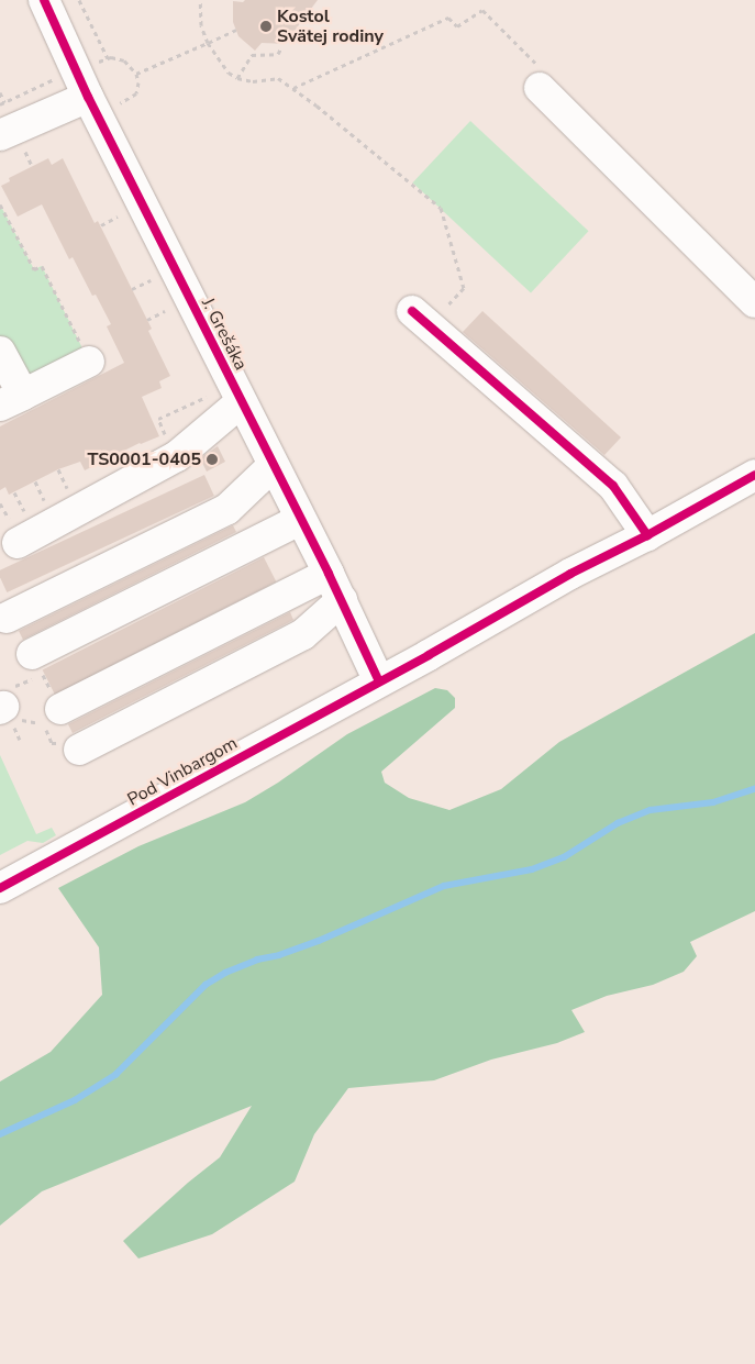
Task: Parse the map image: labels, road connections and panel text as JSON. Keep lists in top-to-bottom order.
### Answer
{
  "streets": {
    "street": ["J. Grešáka", "Pod Vinbargom"]
  },
  "crossings": [
    ["J. Grešáka", "Pod Vinbargom"]
  ],
  "places": ["Kostol Svätej rodiny", "TS0001-0405"]
}
